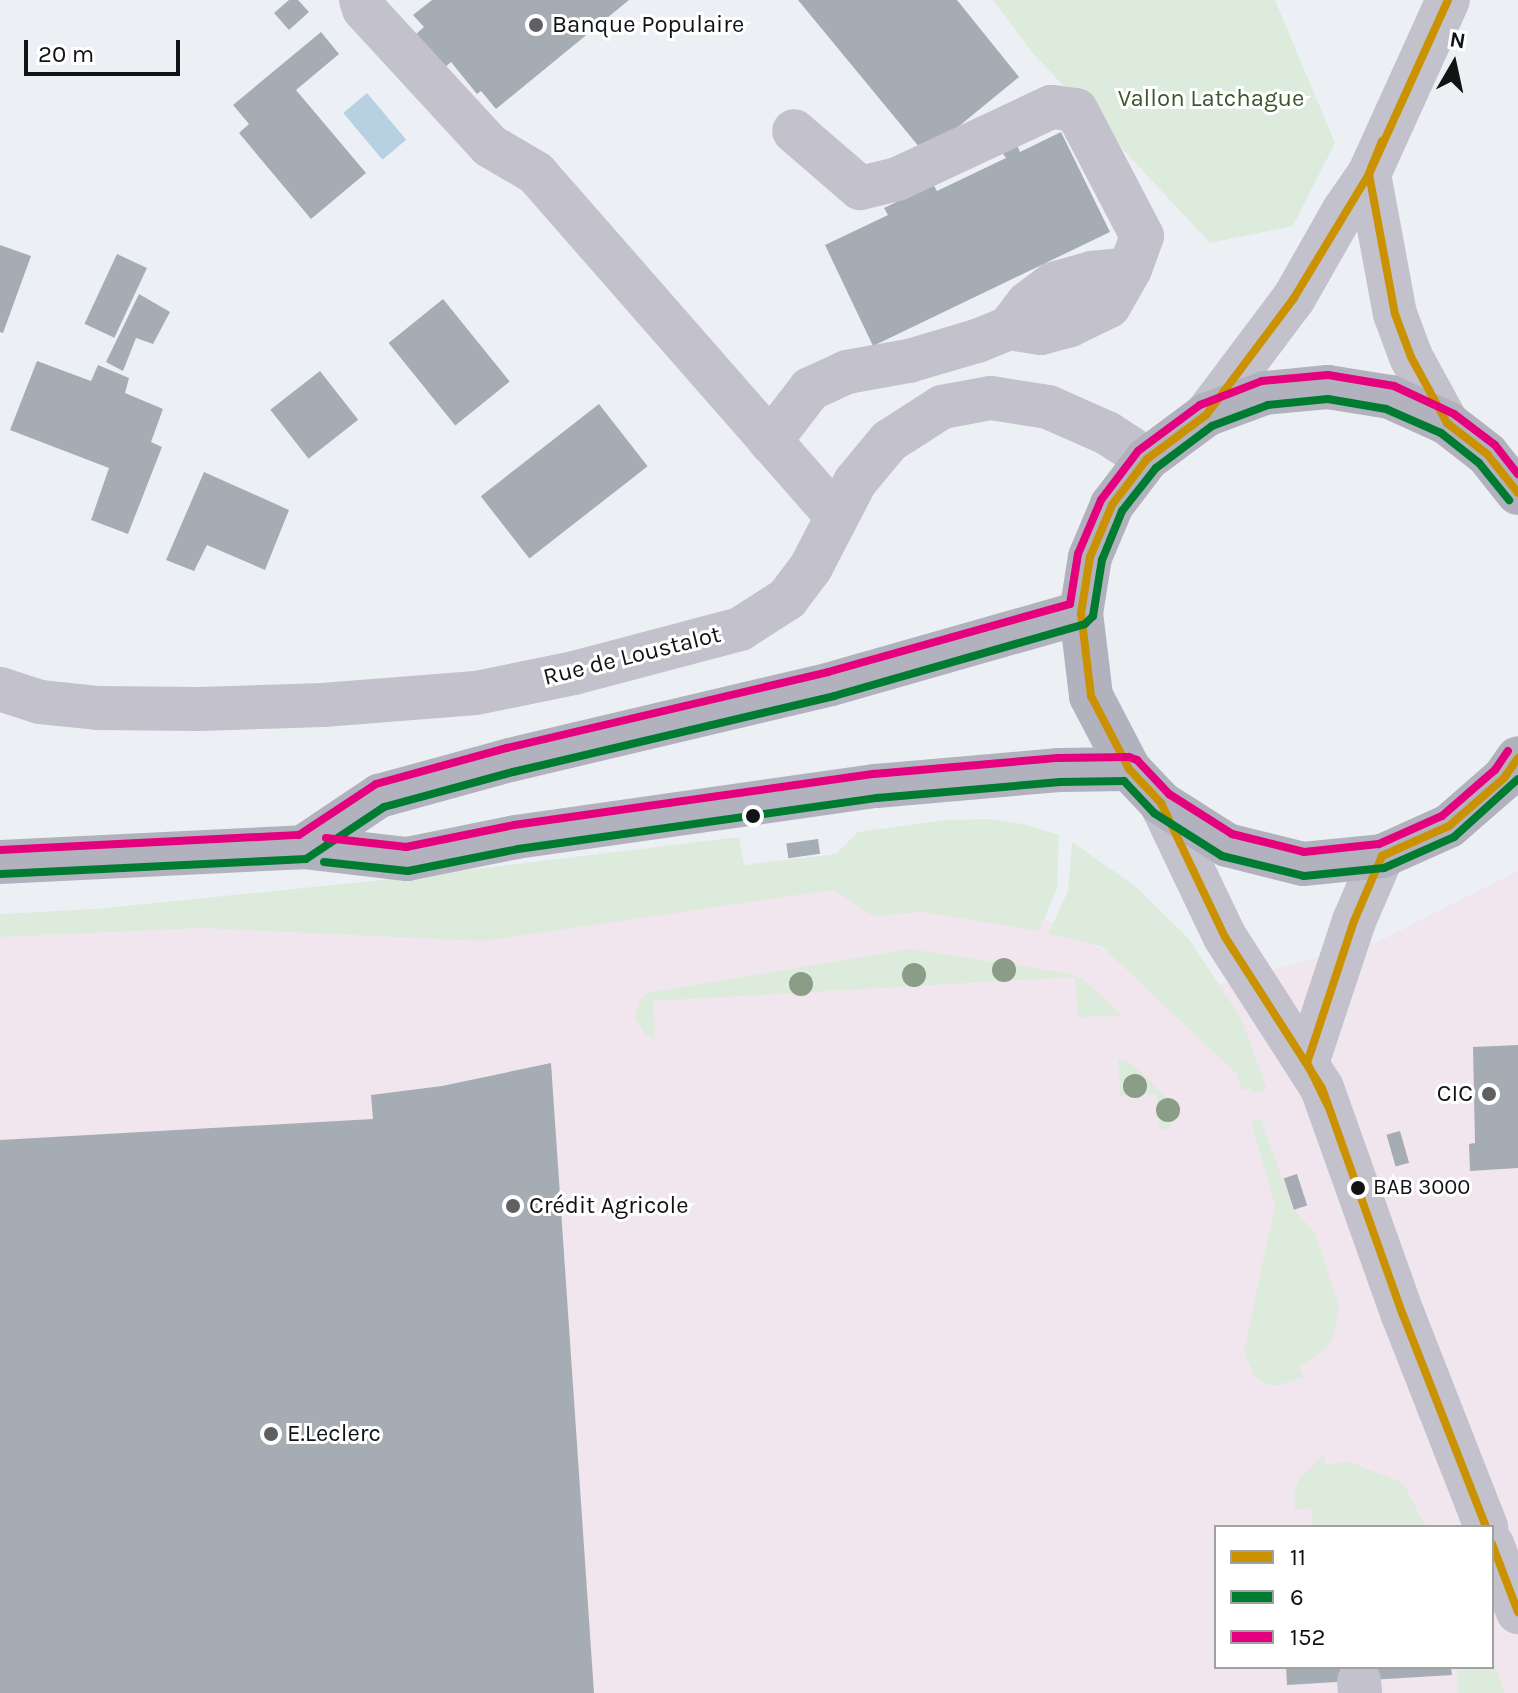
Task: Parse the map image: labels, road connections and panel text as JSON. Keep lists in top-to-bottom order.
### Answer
{
  "streets": {
    "street": ["Rue de Loustalot"]
  },
  "parks": ["Vallon Latchague"],
  "places": [
    "Banque Populaire",
    "CIC",
    "BAB 3000",
    "Crédit Agricole",
    "E.Leclerc"
  ],
  "lines": ["transit line 11", "transit line 152", "transit line 6"],
  "legend": ["11", "6", "152"],
  "scale_bar": "20 m",
  "north": "top"
}
